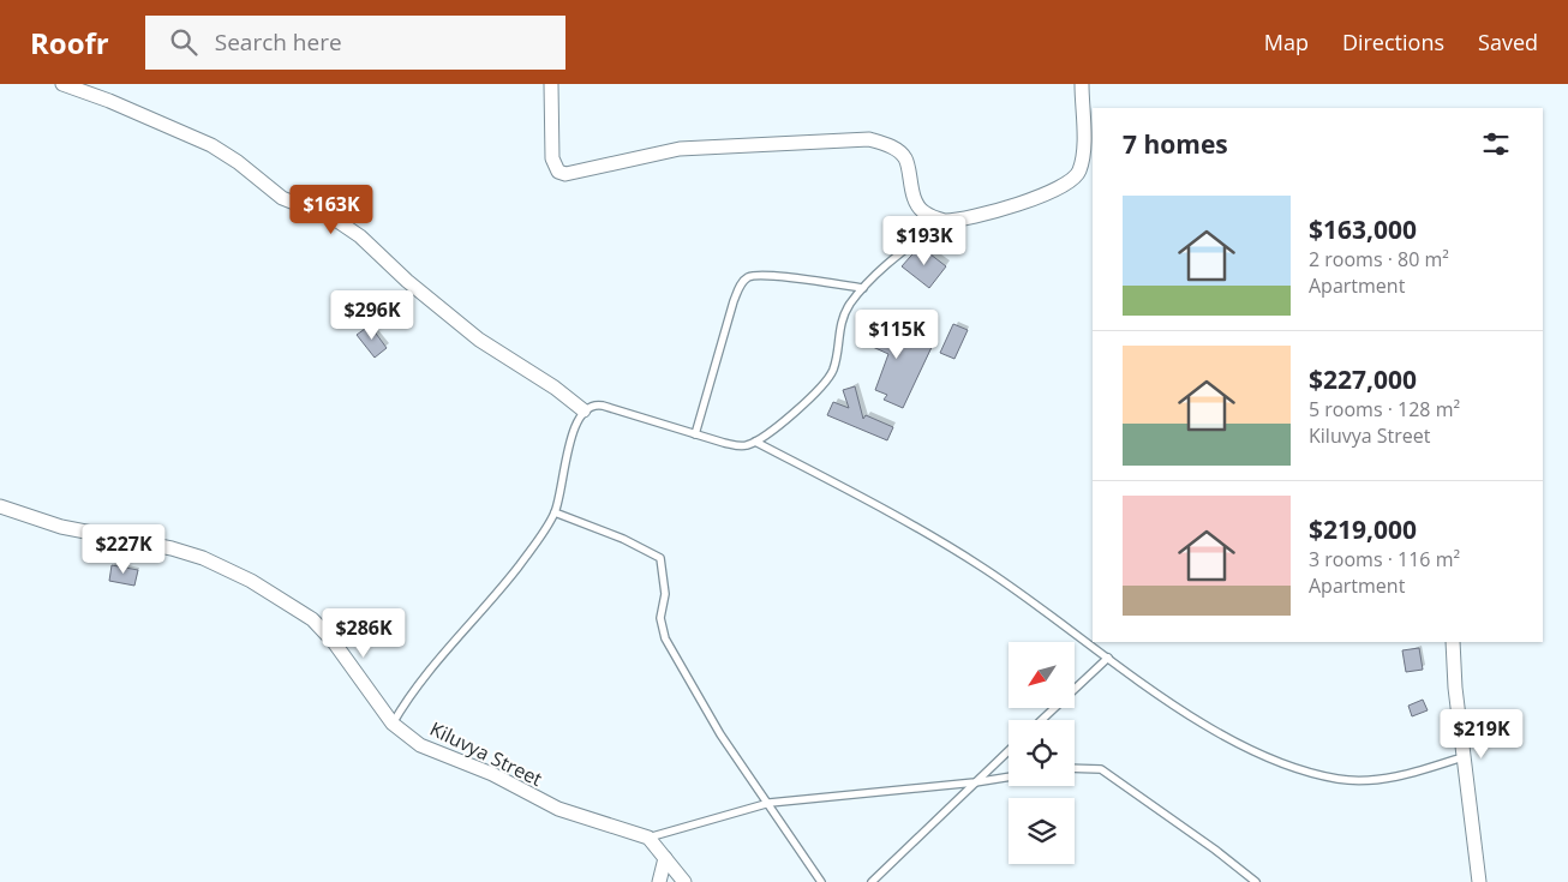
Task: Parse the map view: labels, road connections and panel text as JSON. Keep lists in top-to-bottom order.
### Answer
{
  "streets": {
    "street": ["Kiluvya Street"]
  },
  "north": "bottom left",
  "page": {
    "header": "Roofr",
    "search": "Search here",
    "nav": ["Map", "Directions", "Saved"],
    "heading": "7 homes",
    "list": [
      {
        "name": "$163,000",
        "note": "2 rooms · 80 m² · Apartment"
      },
      {
        "name": "$227,000",
        "note": "5 rooms · 128 m² · Kiluvya Street"
      },
      {
        "name": "$219,000",
        "note": "3 rooms · 116 m² · Apartment"
      }
    ],
    "price": [
      "$163K",
      "$193K",
      "$296K",
      "$115K",
      "$227K",
      "$286K",
      "$219K"
    ]
  }
}
